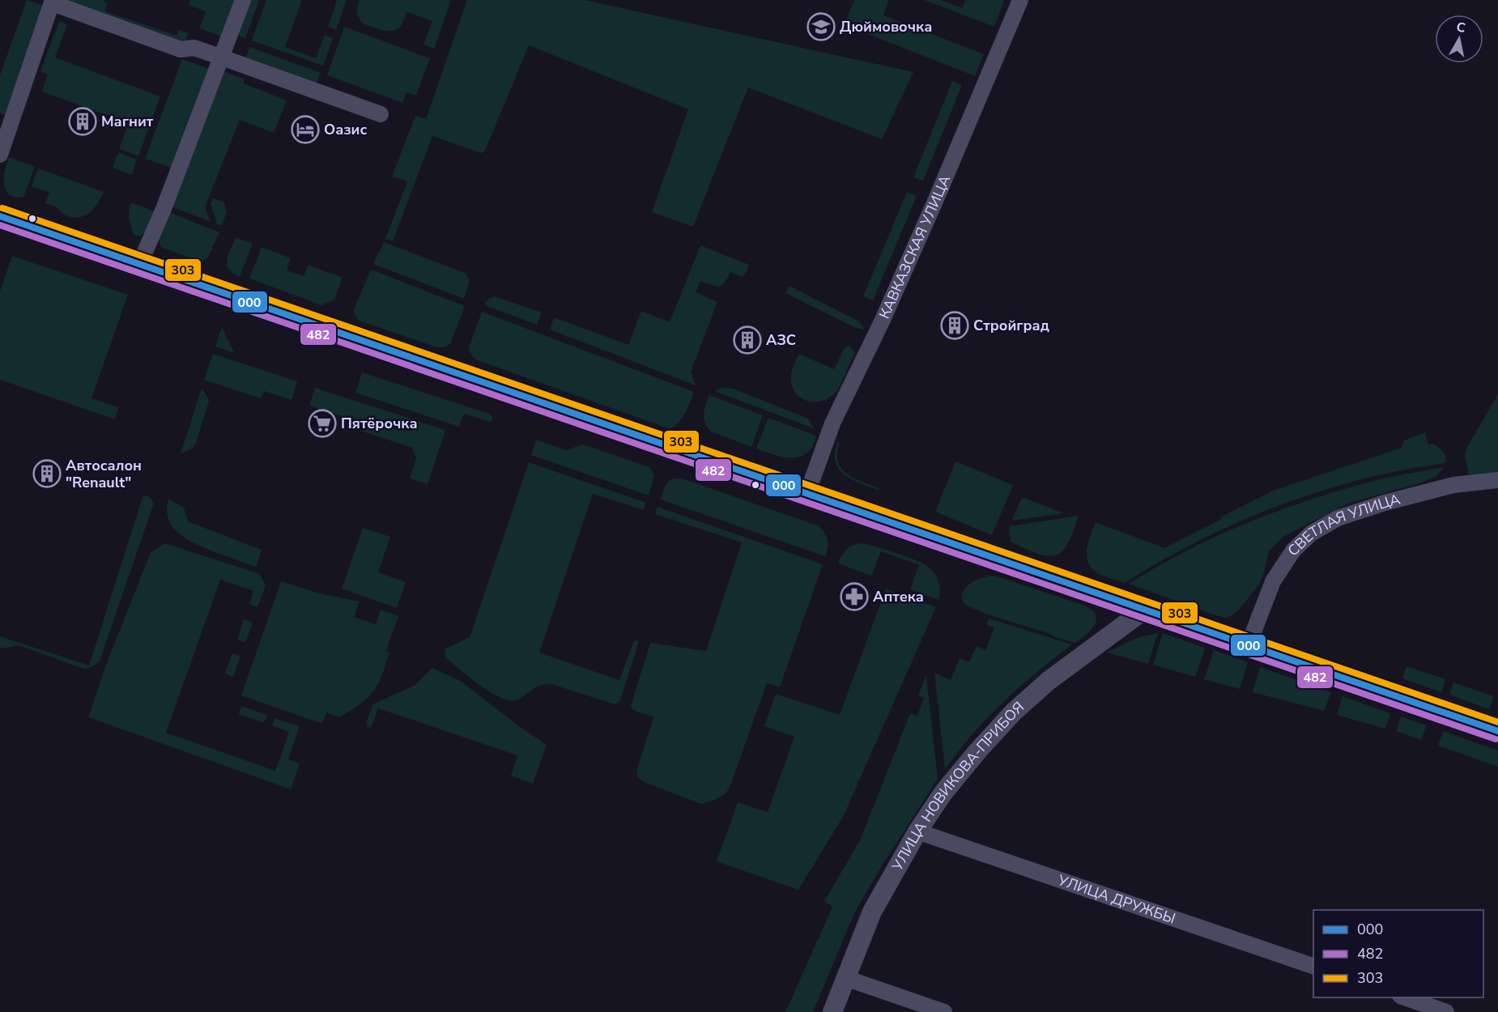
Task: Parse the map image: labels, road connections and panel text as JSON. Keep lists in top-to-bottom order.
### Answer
{
  "streets": {
    "street": [
      "КАВКАЗСКАЯ УЛИЦА",
      "СВЕТЛАЯ УЛИЦА",
      "УЛИЦА НОВИКОВА-ПРИБОЯ",
      "УЛИЦА ДРУЖБЫ"
    ]
  },
  "crossings": [
    ["УЛИЦА НОВИКОВА-ПРИБОЯ", "УЛИЦА ДРУЖБЫ"]
  ],
  "places": {
    "school or university": ["Дюймовочка"],
    "building": [
      "Магнит",
      "Стройград",
      "АЗС",
      "Автосалон \"Renault\""
    ],
    "hotel": ["Оазис"],
    "supermarket": ["Пятёрочка"],
    "pharmacy": ["Аптека"]
  },
  "lines": ["transit line 303", "transit line 000", "transit line 482"],
  "legend": ["000", "482", "303"],
  "north": "top"
}
